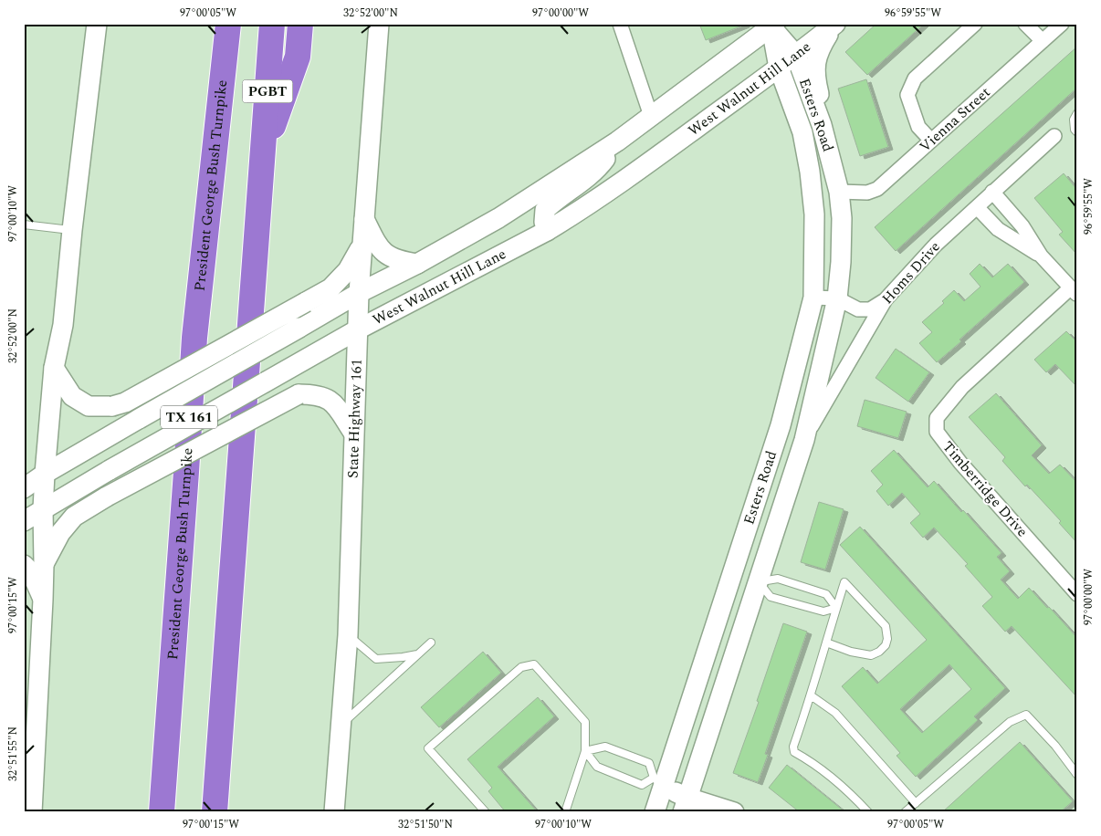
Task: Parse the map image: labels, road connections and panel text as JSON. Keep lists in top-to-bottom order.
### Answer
{
  "streets": {
    "highway": ["PGBT", "President George Bush Turnpike", "TX 161"],
    "main road": ["West Walnut Hill Lane", "Esters Road", "State Highway 161"],
    "street": ["Vienna Street", "Homs Drive", "Timberridge Drive"]
  },
  "crossings": [
    ["West Walnut Hill Lane", "Esters Road"],
    ["West Walnut Hill Lane", "State Highway 161"],
    ["Esters Road", "Vienna Street"],
    ["Esters Road", "Homs Drive"]
  ],
  "coordinates": [
    "97°00'05\"W",
    "32°52'00\"N",
    "97°00'00\"W",
    "96°59'55\"W",
    "97°00'10\"W",
    "97°00'15\"W",
    "32°51'55\"N",
    "32°51'50\"N"
  ]
}
